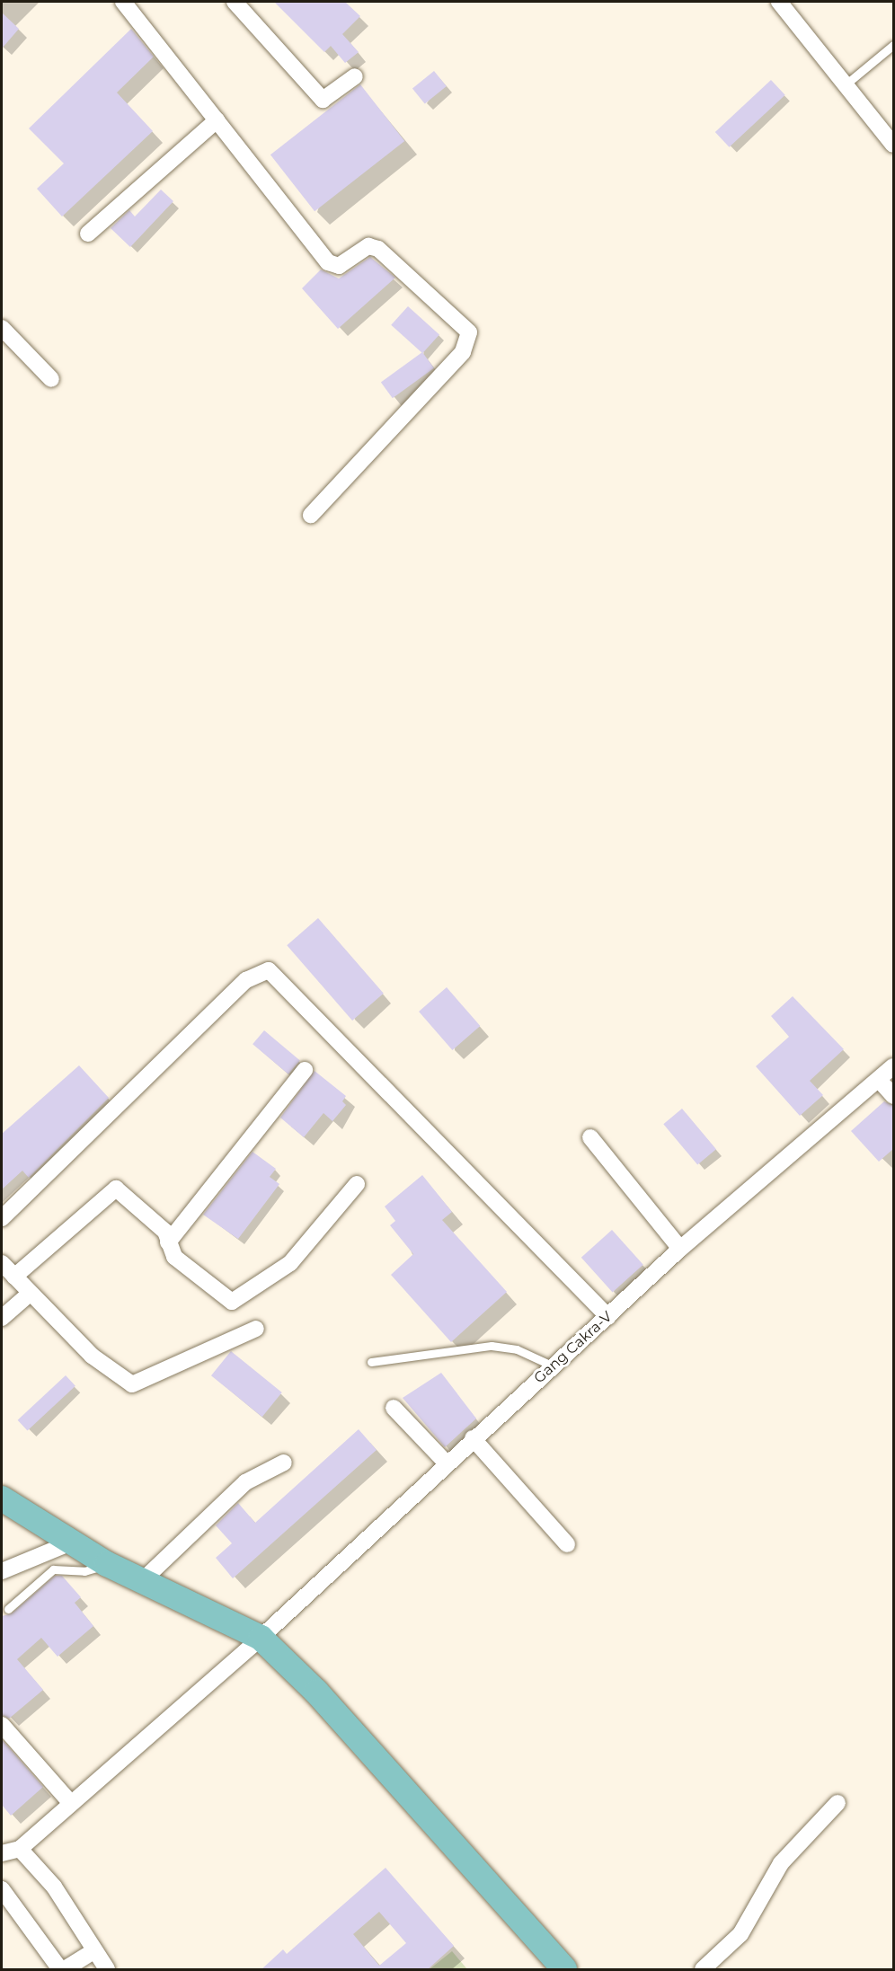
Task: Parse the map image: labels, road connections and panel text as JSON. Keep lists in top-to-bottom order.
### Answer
{
  "streets": {
    "street": ["Gang Cakra-V"]
  }
}
